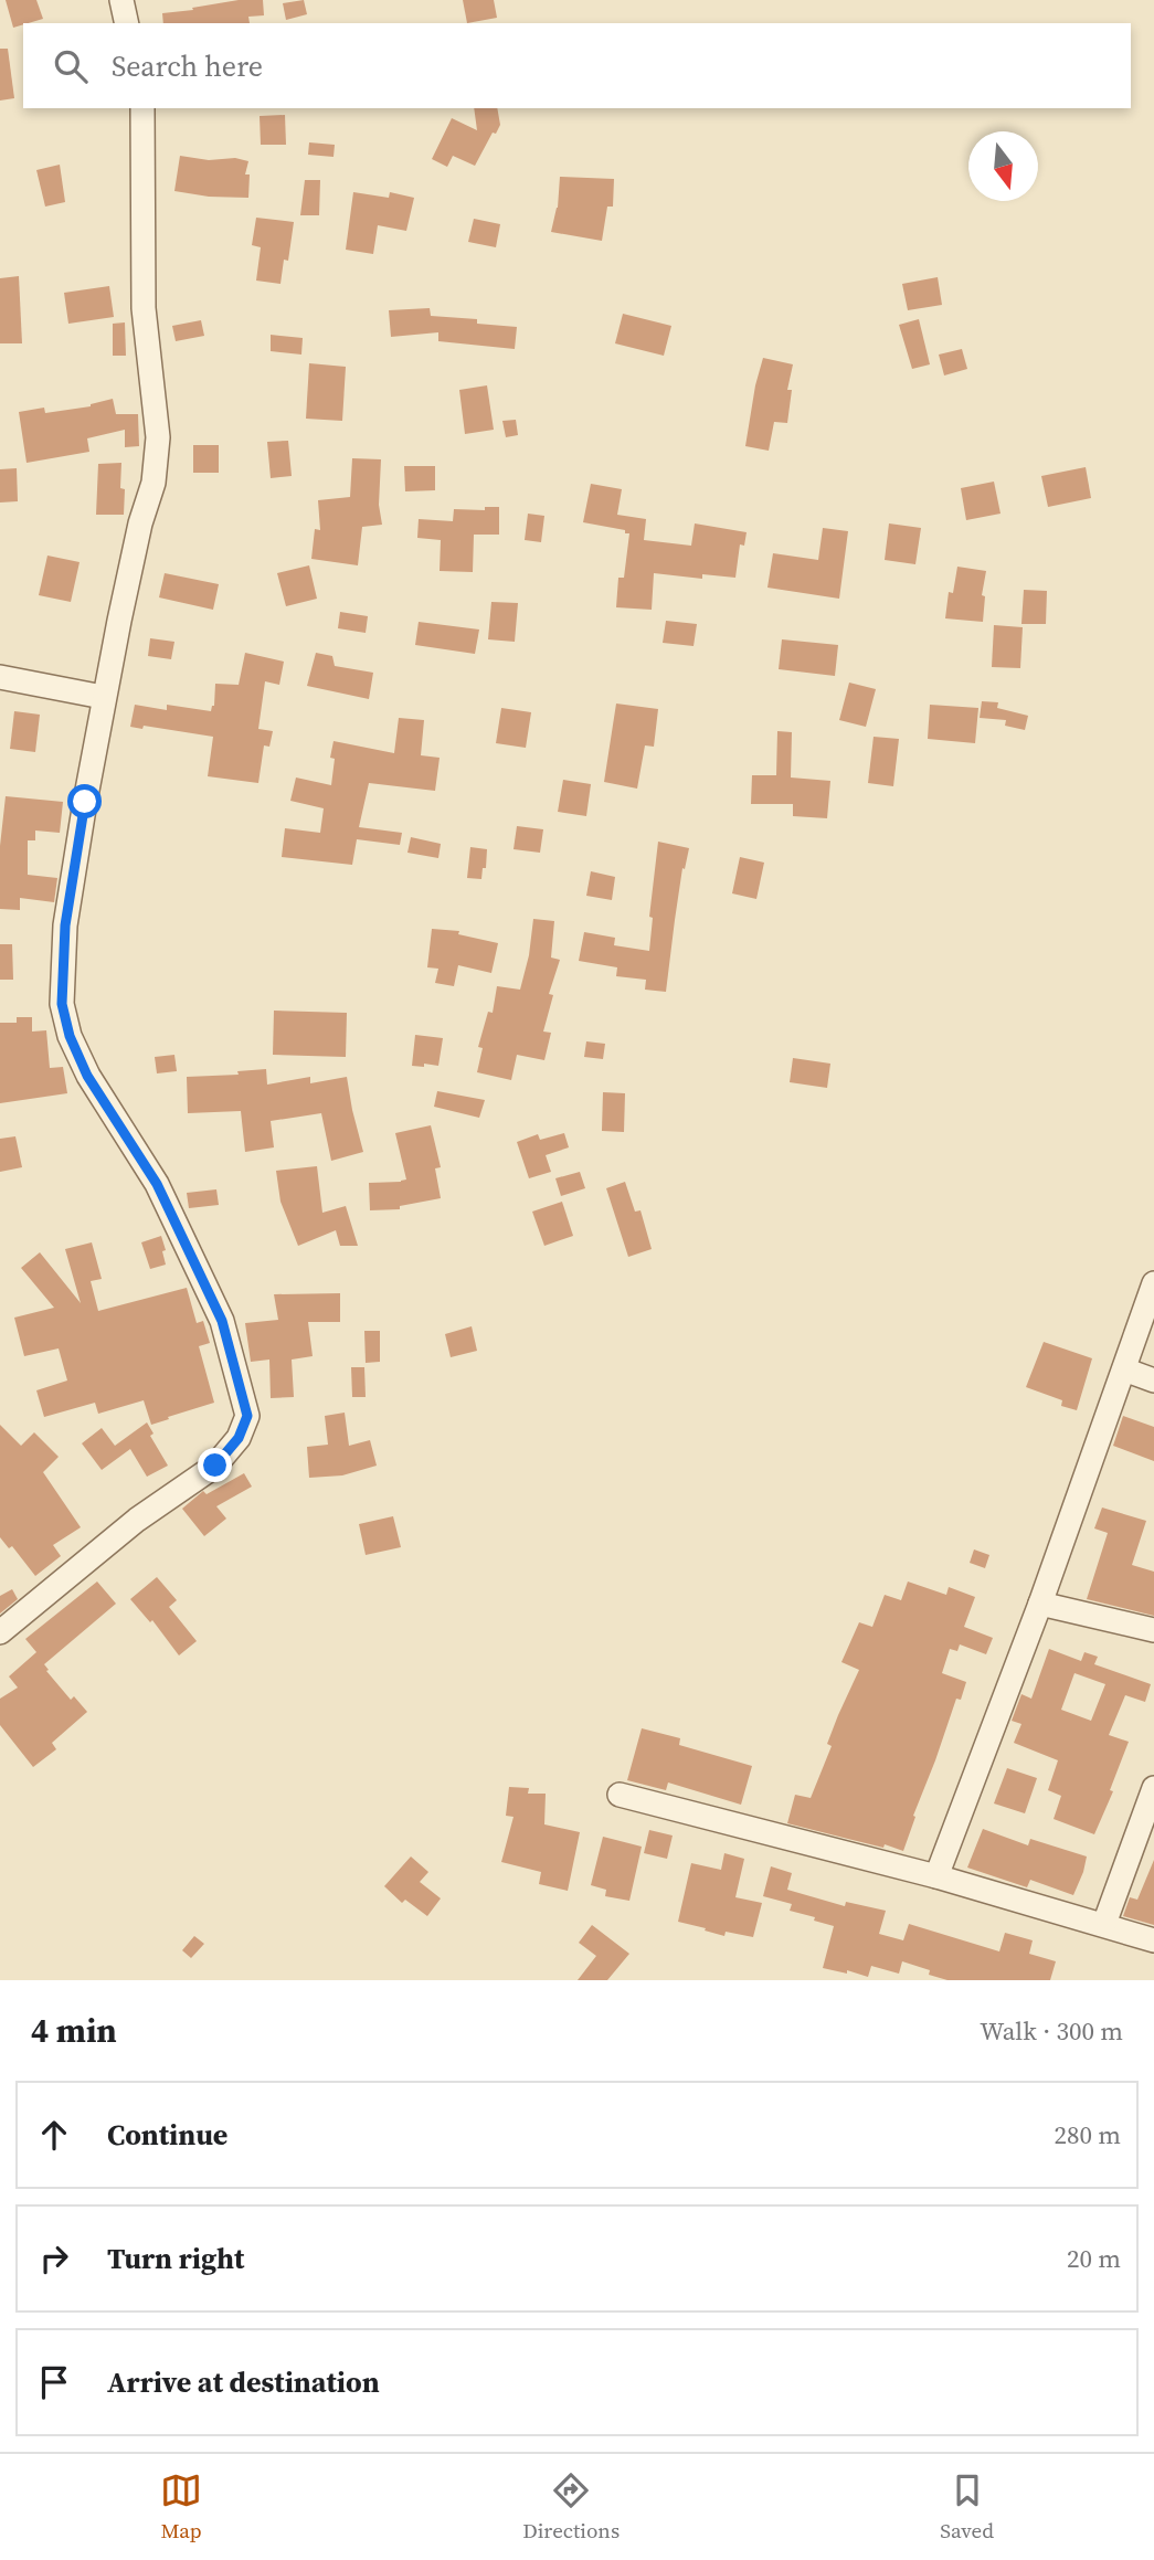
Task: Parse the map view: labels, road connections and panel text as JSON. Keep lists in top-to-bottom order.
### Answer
{
  "north": "bottom",
  "page": {
    "search": "Search here",
    "heading": ["4 min", "Walk · 300 m"],
    "list": [
      ["Continue", "280 m"],
      ["Turn right", "20 m"],
      "Arrive at destination"
    ],
    "nav": ["Map", "Directions", "Saved"]
  }
}
